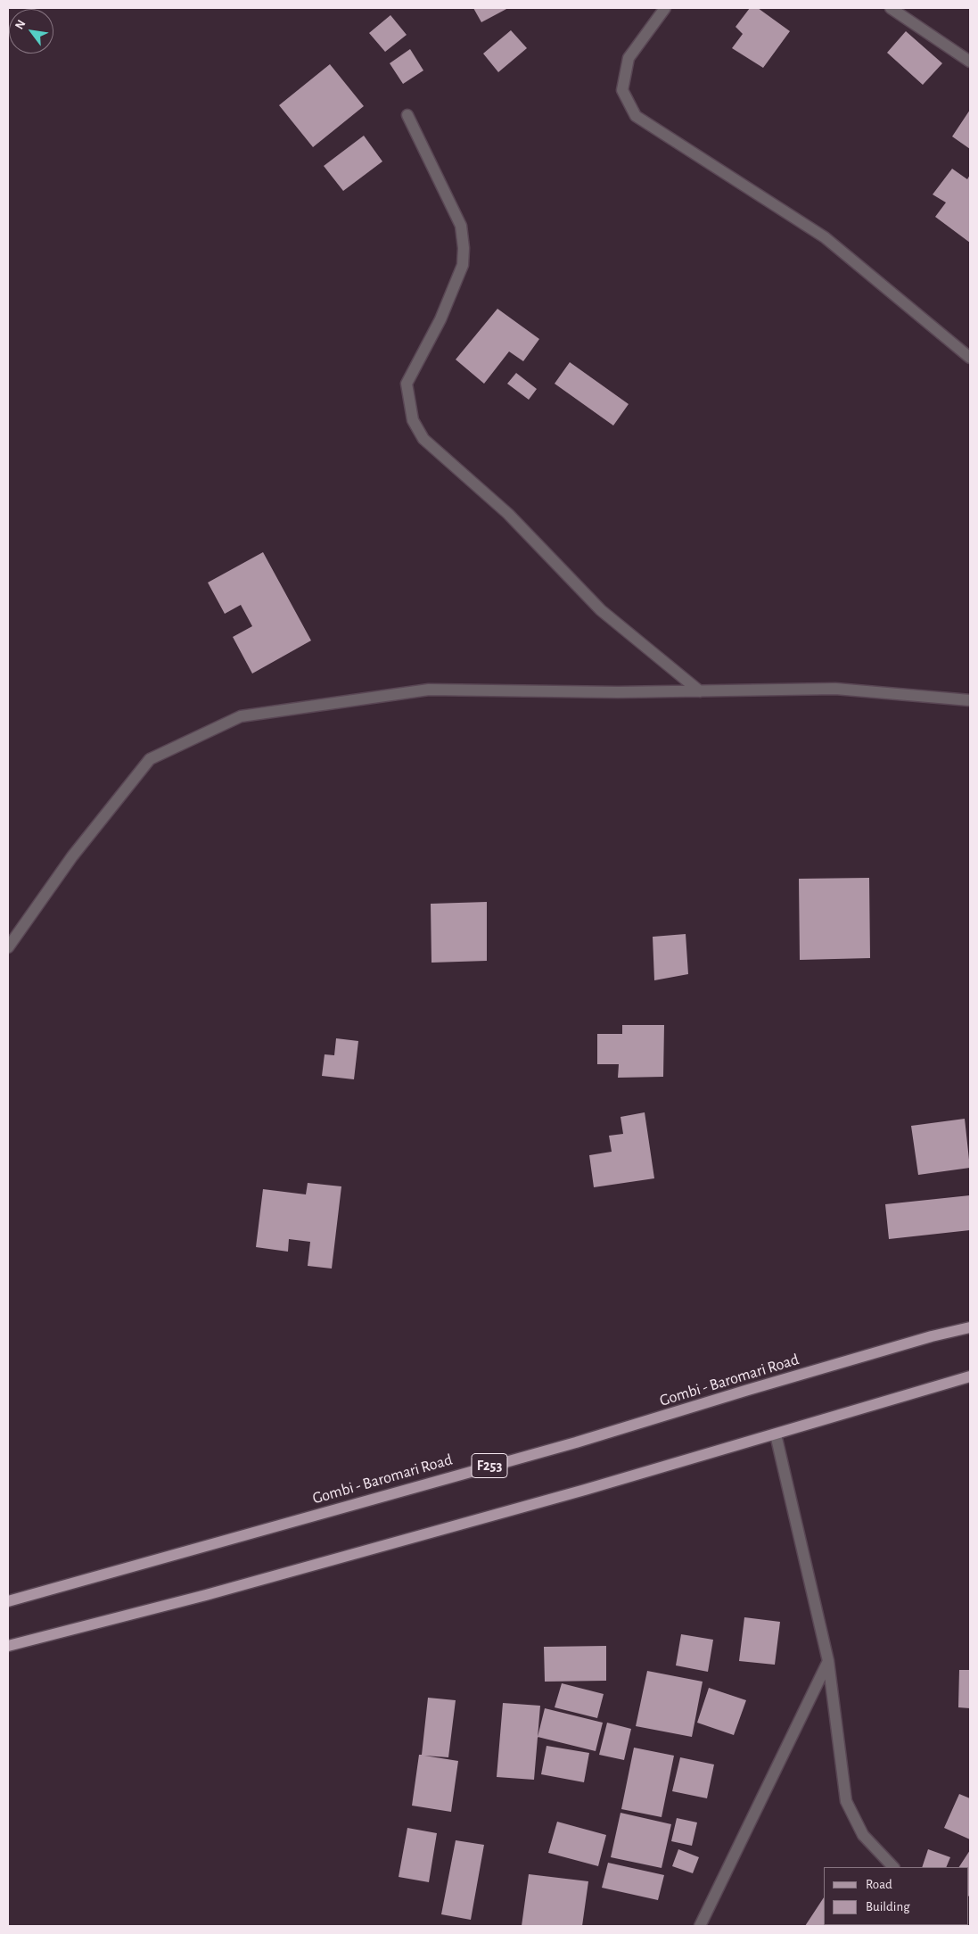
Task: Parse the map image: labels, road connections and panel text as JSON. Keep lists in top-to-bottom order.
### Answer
{
  "streets": {
    "main road": ["Gombi - Baromari Road", "F253"]
  },
  "legend": ["Road", "Building"],
  "north": "top left"
}
